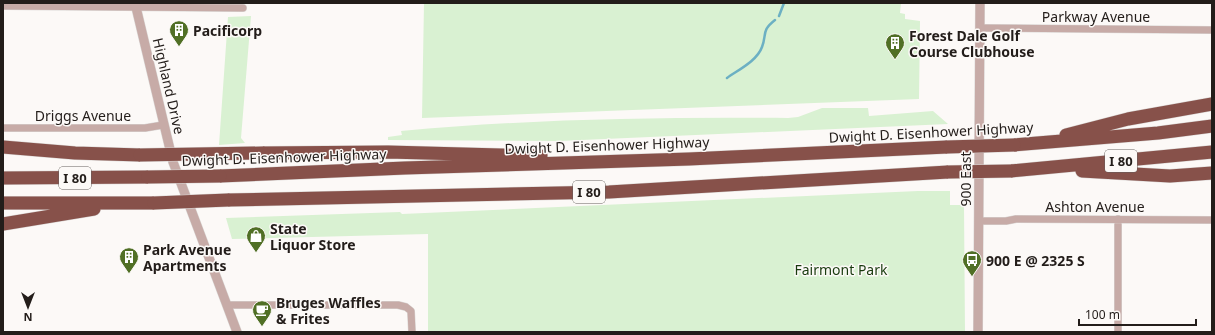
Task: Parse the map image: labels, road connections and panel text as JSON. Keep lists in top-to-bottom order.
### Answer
{
  "streets": {
    "highway": ["Dwight D. Eisenhower Highway", "I 80"],
    "street": [
      "Parkway Avenue",
      "Highland Drive",
      "Driggs Avenue",
      "900 East",
      "Ashton Avenue"
    ]
  },
  "crossings": [
    ["Parkway Avenue", "900 East"],
    ["Highland Drive", "Driggs Avenue"],
    ["900 East", "Ashton Avenue"]
  ],
  "parks": ["Fairmont Park"],
  "places": {
    "building": ["Pacificorp", "Forest Dale Golf Course Clubhouse", "Park Avenue Apartments"],
    "shop": ["State Liquor Store"],
    "bus stop": ["900 E @ 2325 S"],
    "cafe": ["Bruges Waffles & Frites"]
  },
  "scale_bar": "100 m",
  "north": "bottom"
}
